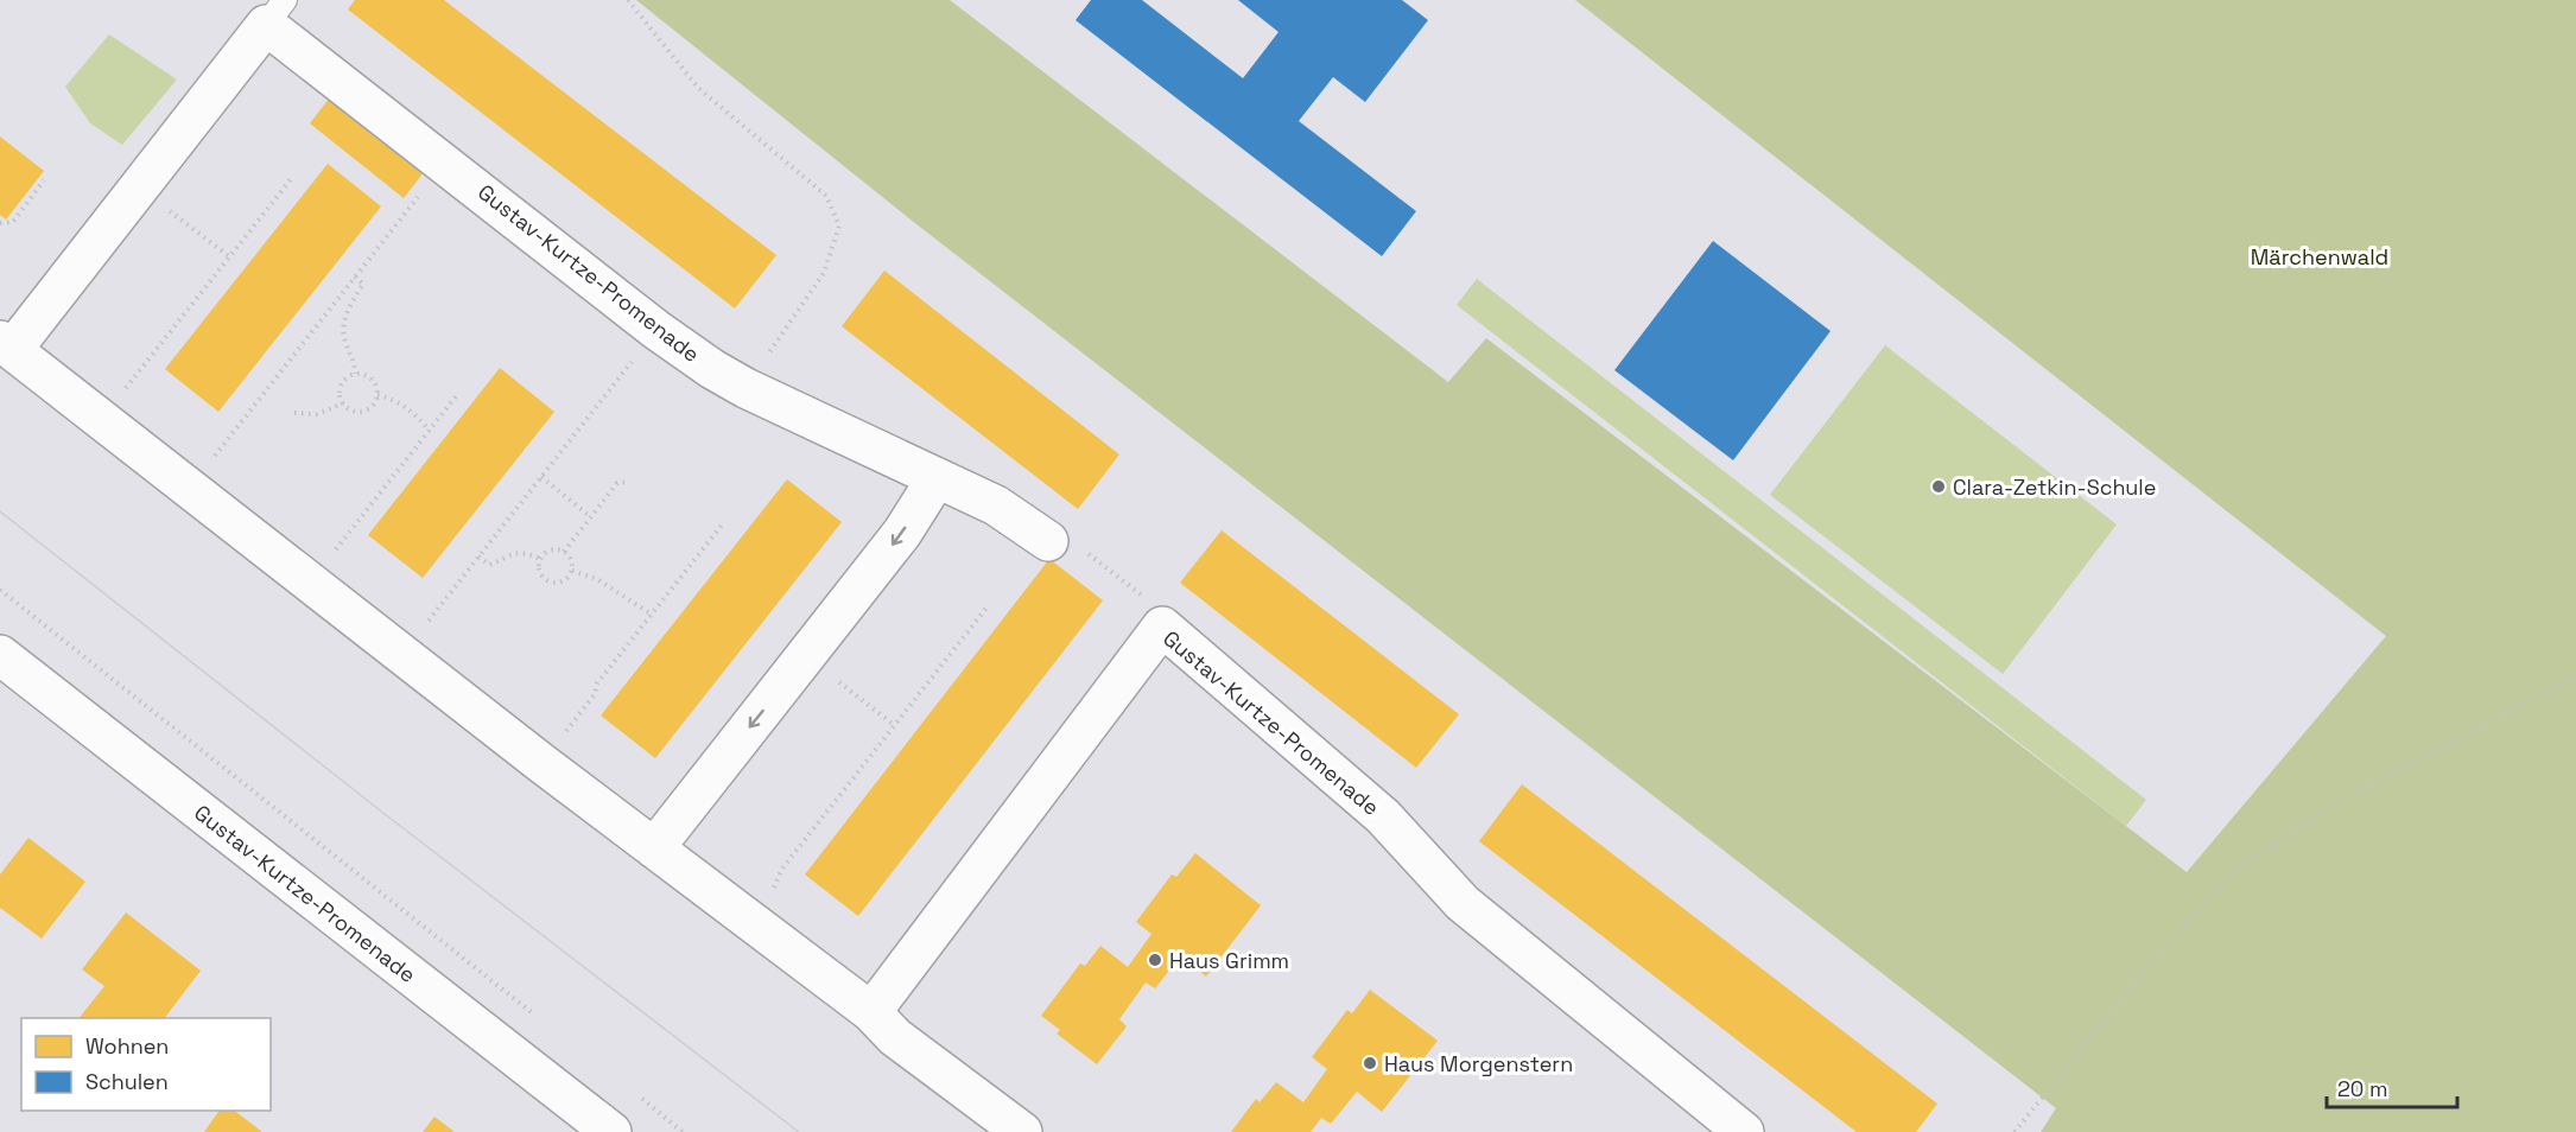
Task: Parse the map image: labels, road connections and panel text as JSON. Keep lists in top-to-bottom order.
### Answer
{
  "streets": {
    "street": ["Gustav-Kurtze-Promenade"]
  },
  "parks": ["Märchenwald"],
  "places": ["Clara-Zetkin-Schule", "Haus Grimm", "Haus Morgenstern"],
  "legend": ["Wohnen", "Schulen"],
  "scale_bar": "20 m"
}
